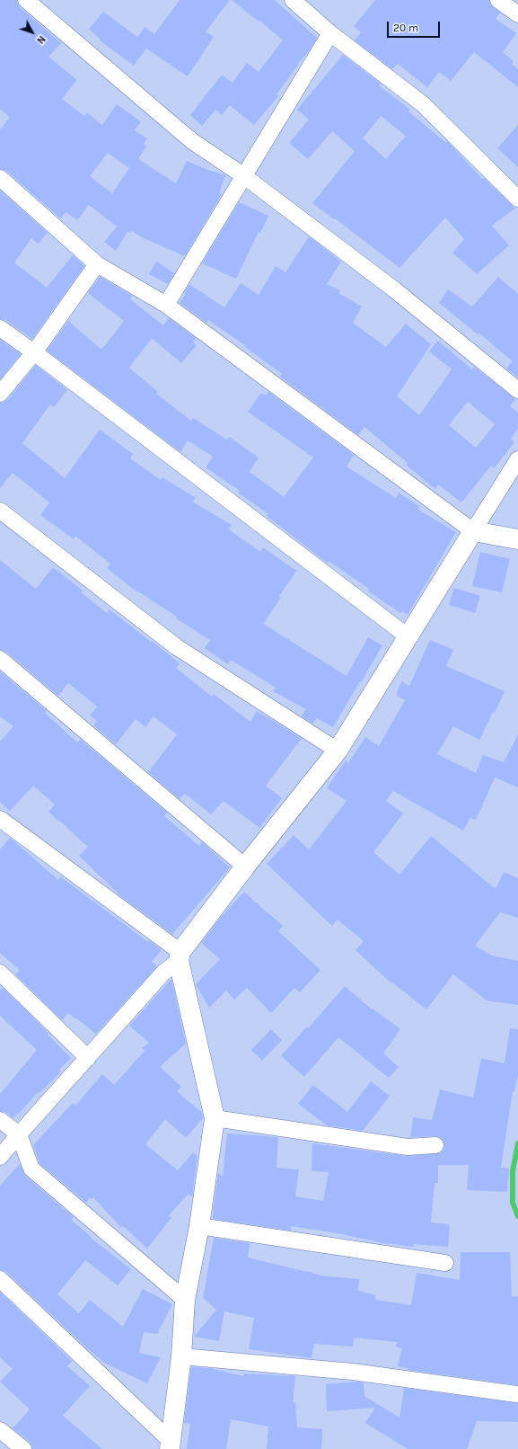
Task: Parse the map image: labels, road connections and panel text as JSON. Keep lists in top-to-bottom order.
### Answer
{
  "scale_bar": "20 m",
  "north": "bottom right"
}
